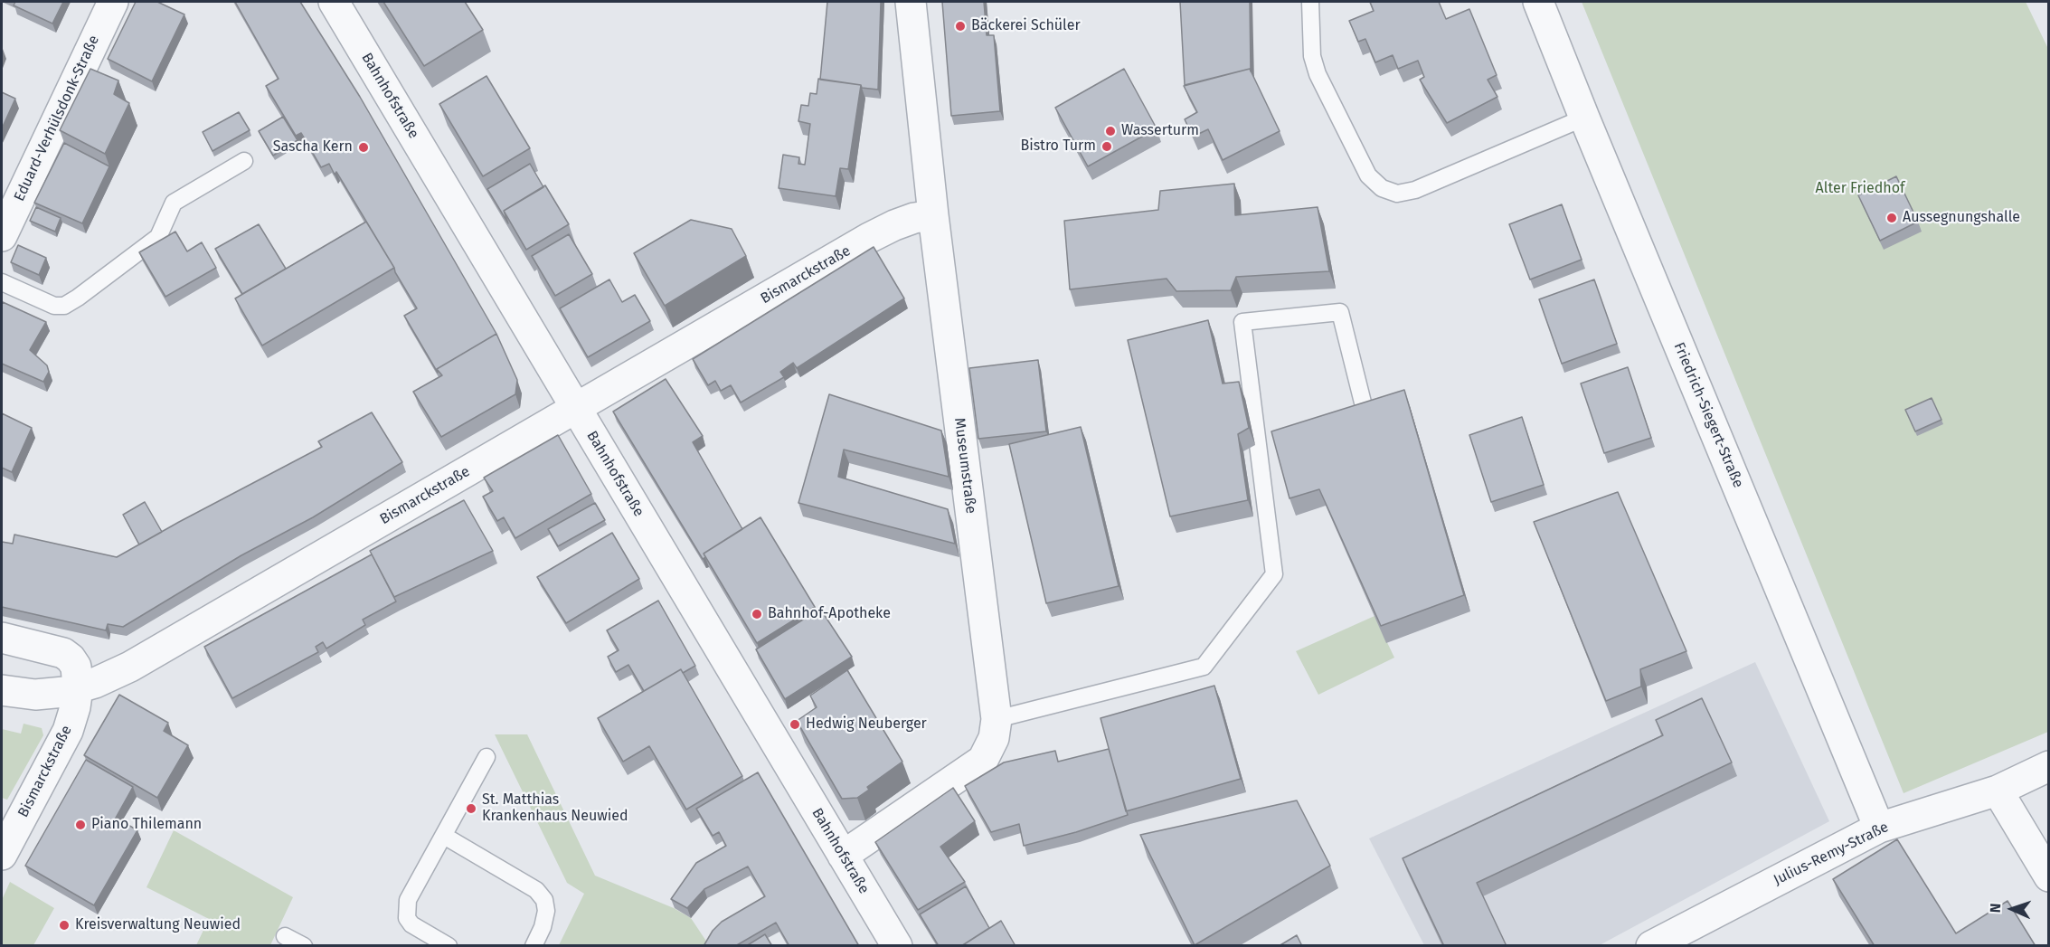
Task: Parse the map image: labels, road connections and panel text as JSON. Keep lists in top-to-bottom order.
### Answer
{
  "streets": {
    "street": [
      "Bahnhofstraße",
      "Eduard-Verhülsdonk-Straße",
      "Bismarckstraße",
      "Friedrich-Siegert-Straße",
      "Museumstraße",
      "Julius-Remy-Straße"
    ]
  },
  "crossings": [
    ["Bahnhofstraße", "Bismarckstraße"],
    ["Bahnhofstraße", "Museumstraße"],
    ["Bismarckstraße", "Museumstraße"],
    ["Friedrich-Siegert-Straße", "Julius-Remy-Straße"]
  ],
  "parks": ["Alter Friedhof"],
  "places": [
    "Bäckerei Schüler",
    "Wasserturm",
    "Bistro Turm",
    "Sascha Kern",
    "Aussegnungshalle",
    "Bahnhof-Apotheke",
    "Hedwig Neuberger",
    "St. Matthias Krankenhaus Neuwied",
    "Piano Thilemann",
    "Kreisverwaltung Neuwied"
  ],
  "north": "left"
}
